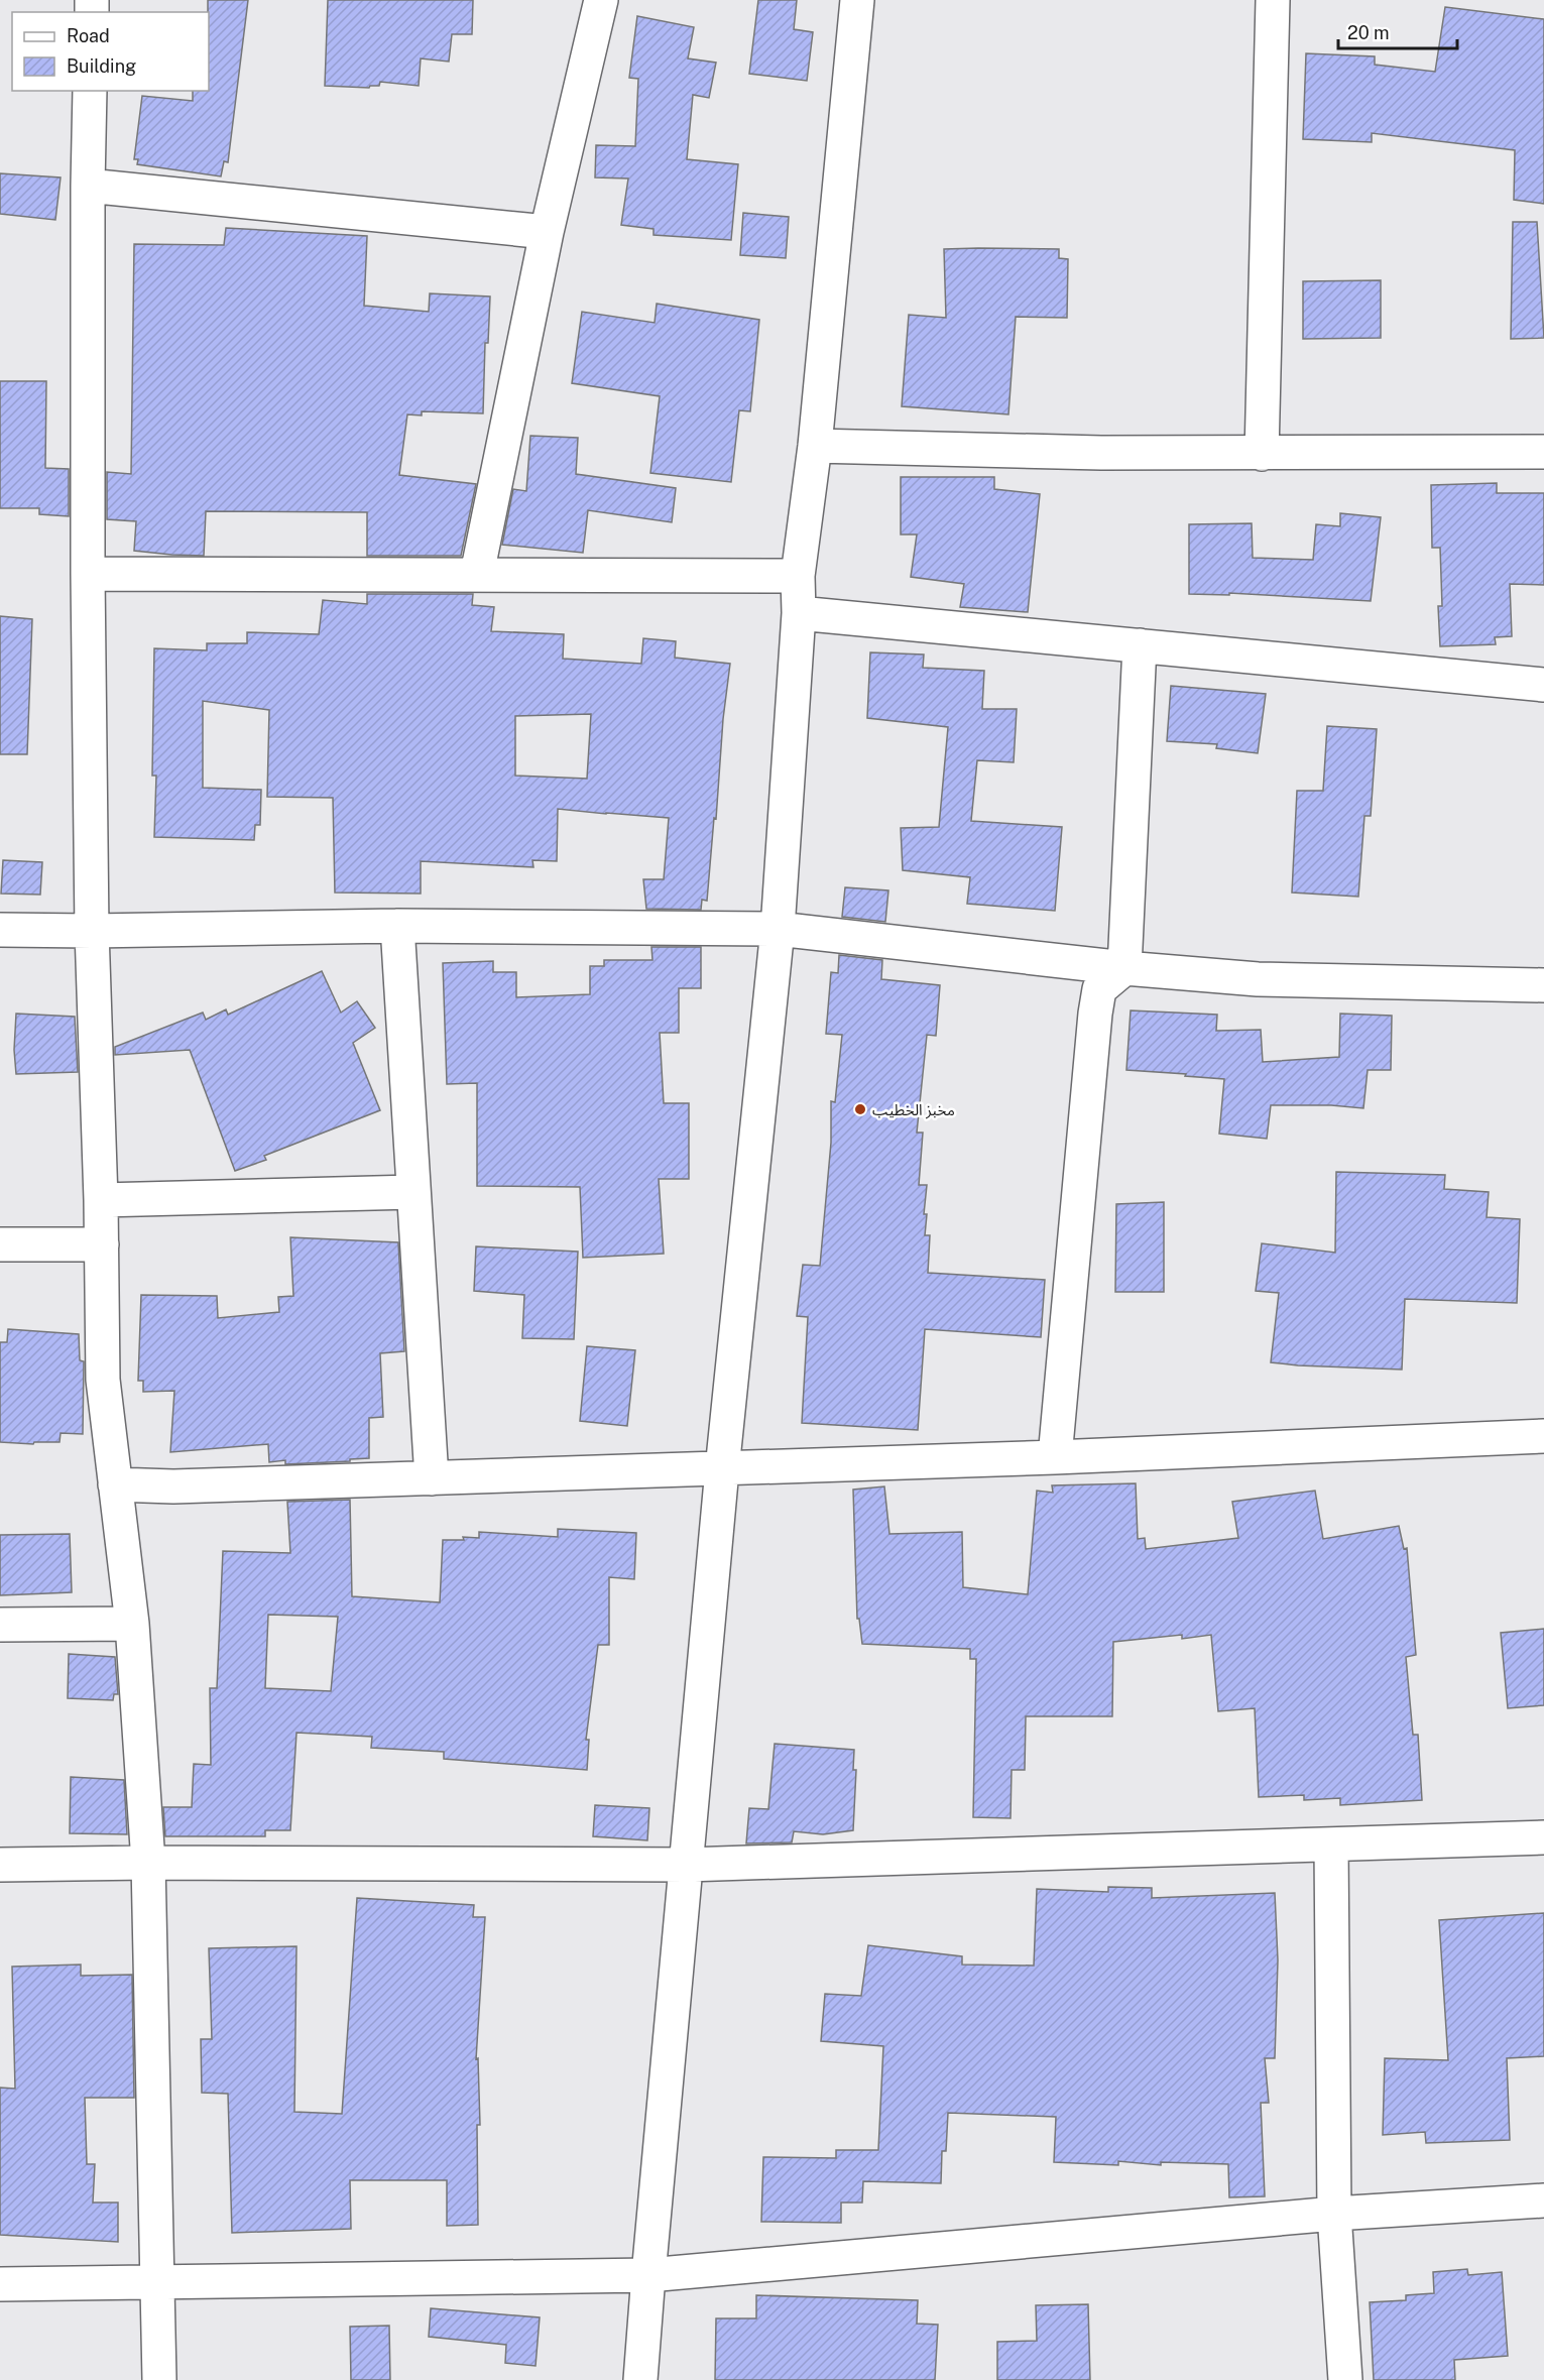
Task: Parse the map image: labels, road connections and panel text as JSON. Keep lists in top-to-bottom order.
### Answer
{
  "places": ["مخبز الخطيب"],
  "legend": ["Road", "Building"],
  "scale_bar": "20 m"
}
